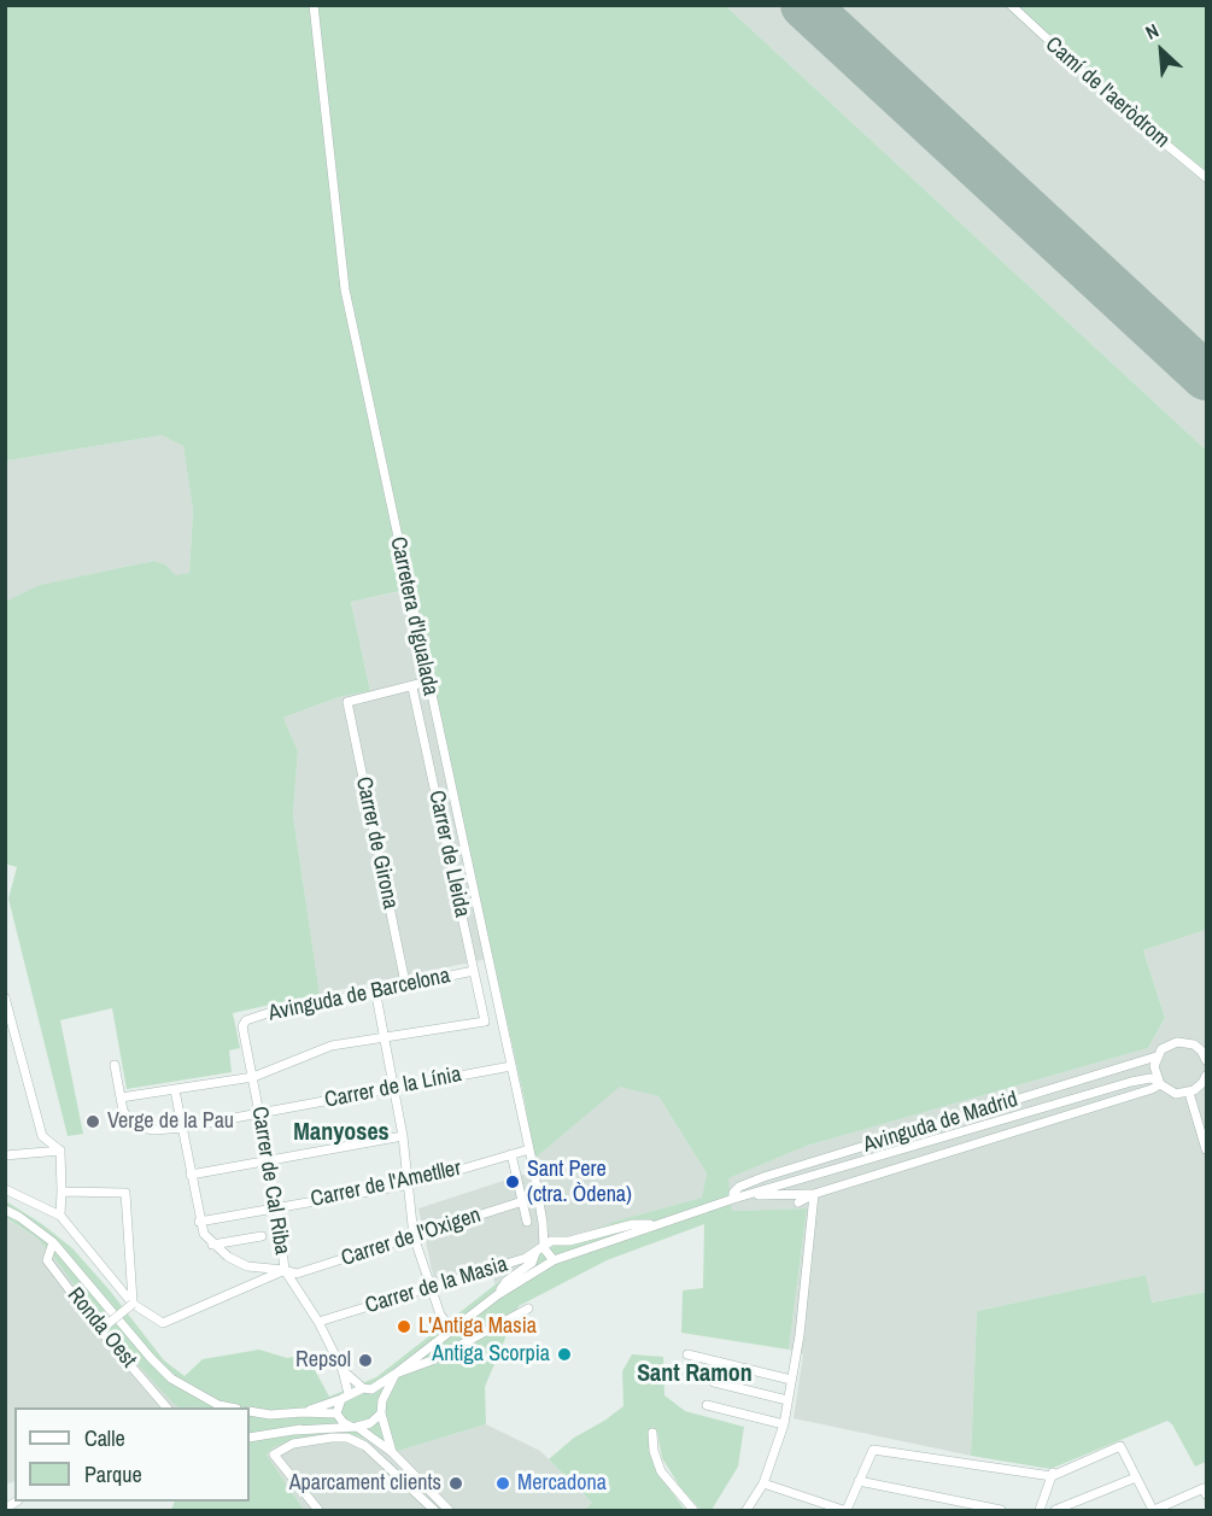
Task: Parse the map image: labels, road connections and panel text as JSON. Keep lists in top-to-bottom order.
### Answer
{
  "streets": {
    "street": [
      "Camí de l'aeròdrom",
      "Carretera d'Igualada",
      "Carrer de Girona",
      "Carrer de Lleida",
      "Avinguda de Barcelona",
      "Carrer de la Línia",
      "Avinguda de Madrid",
      "Carrer de Cal Riba",
      "Carrer de l'Ametller",
      "Carrer de l'Oxigen",
      "Carrer de la Masia",
      "Ronda Oest"
    ]
  },
  "crossings": [
    ["Carretera d'Igualada", "Carrer de la Línia"],
    ["Carretera d'Igualada", "Avinguda de Madrid"],
    ["Carretera d'Igualada", "Carrer de l'Ametller"],
    ["Carretera d'Igualada", "Carrer de l'Oxigen"],
    ["Carretera d'Igualada", "Carrer de la Masia"],
    ["Carrer de Girona", "Carrer de Lleida"],
    ["Carrer de Girona", "Avinguda de Barcelona"],
    ["Carrer de Lleida", "Avinguda de Barcelona"],
    ["Avinguda de Barcelona", "Carrer de Cal Riba"],
    ["Carrer de la Línia", "Carrer de Cal Riba"],
    ["Carrer de Cal Riba", "Carrer de l'Ametller"],
    ["Carrer de Cal Riba", "Carrer de l'Oxigen"],
    ["Carrer de Cal Riba", "Carrer de la Masia"]
  ],
  "districts": ["Manyoses", "Sant Ramon"],
  "places": [
    "Verge de la Pau",
    "Sant Pere (ctra. Òdena)",
    "L'Antiga Masia",
    "Antiga Scorpia",
    "Repsol",
    "Aparcament clients",
    "Mercadona"
  ],
  "legend": ["Calle", "Parque"],
  "north": "top left"
}
